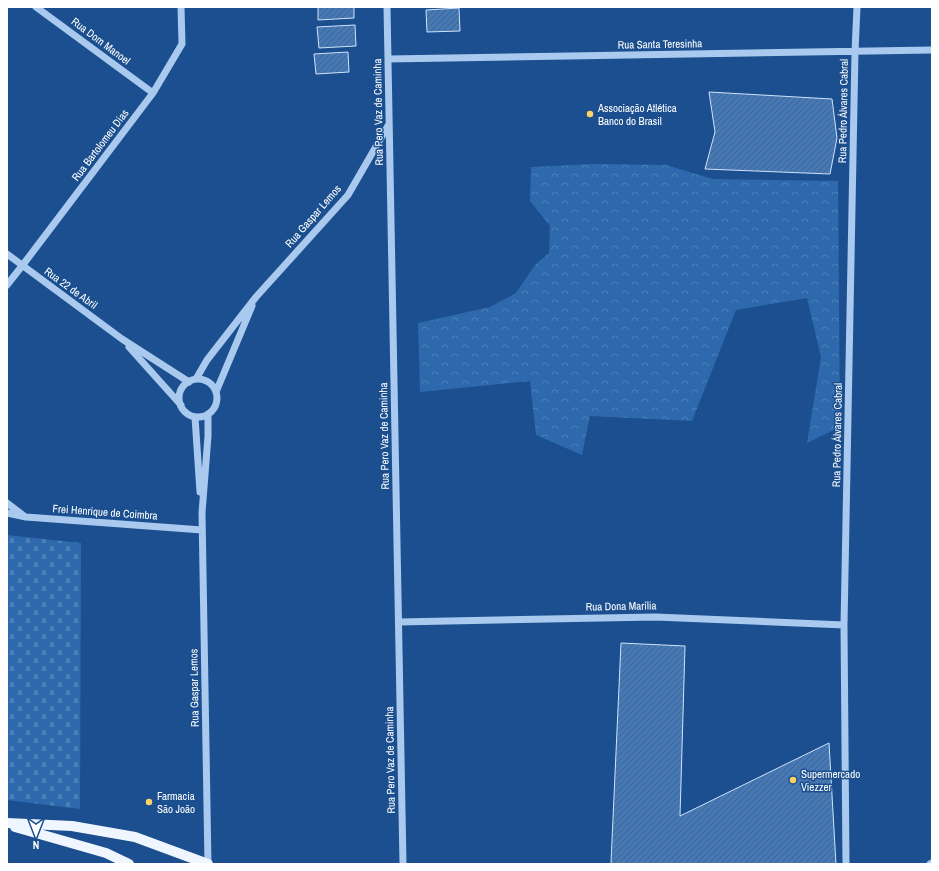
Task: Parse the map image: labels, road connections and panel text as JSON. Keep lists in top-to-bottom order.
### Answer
{
  "streets": {
    "street": [
      "Rua Dom Manoel",
      "Rua Santa Teresinha",
      "Rua Pedro Álvares Cabral",
      "Rua Pero Vaz de Caminha",
      "Rua Bartolomeu Dias",
      "Rua Gaspar Lemos",
      "Rua 22 de Abril",
      "Frei Henrique de Coimbra",
      "Rua Dona Marília"
    ]
  },
  "crossings": [
    ["Rua Dom Manoel", "Rua Bartolomeu Dias"],
    ["Rua Santa Teresinha", "Rua Pedro Álvares Cabral"],
    ["Rua Santa Teresinha", "Rua Pero Vaz de Caminha"],
    ["Rua Pedro Álvares Cabral", "Rua Dona Marília"],
    ["Rua Pero Vaz de Caminha", "Rua Gaspar Lemos"],
    ["Rua Pero Vaz de Caminha", "Rua Dona Marília"],
    ["Rua Bartolomeu Dias", "Rua 22 de Abril"],
    ["Rua Gaspar Lemos", "Rua 22 de Abril"],
    ["Rua Gaspar Lemos", "Frei Henrique de Coimbra"]
  ],
  "places": ["Associação Atlética Banco do Brasil", "Supermercado Viezzer", "Farmacia São João"],
  "north": "bottom"
}
